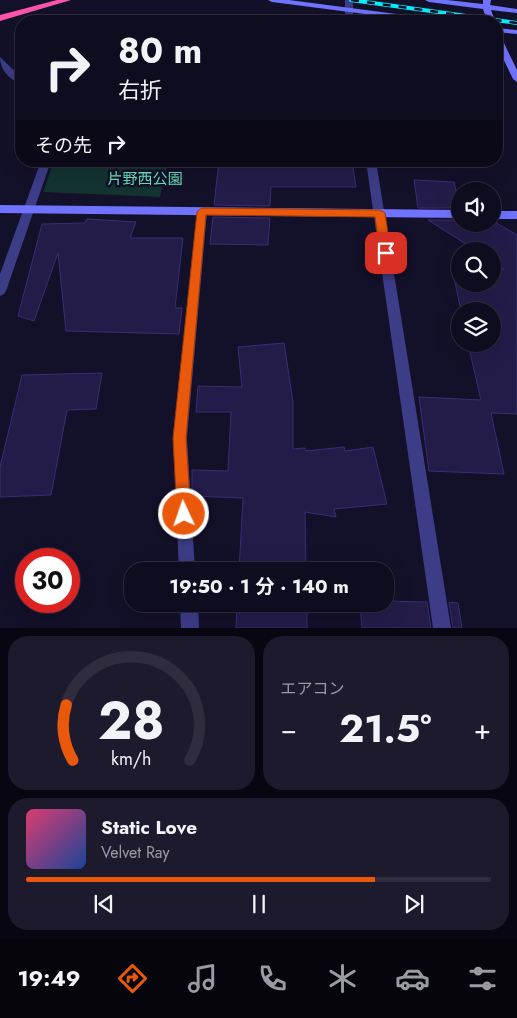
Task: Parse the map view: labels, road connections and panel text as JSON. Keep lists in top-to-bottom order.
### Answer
{
  "parks": ["片野西公園"],
  "page": {
    "turn": ["80 m", "右折"],
    "then": "その先",
    "limit": "30",
    "trip": "19:50 · 1 分 · 140 m",
    "tile": "エアコン",
    "heat": ["−", "21.5°", "+"],
    "song": ["Static Love", "Velvet Ray"],
    "tabs": "19:49",
    "gauge": ["28", "km/h"]
  }
}
